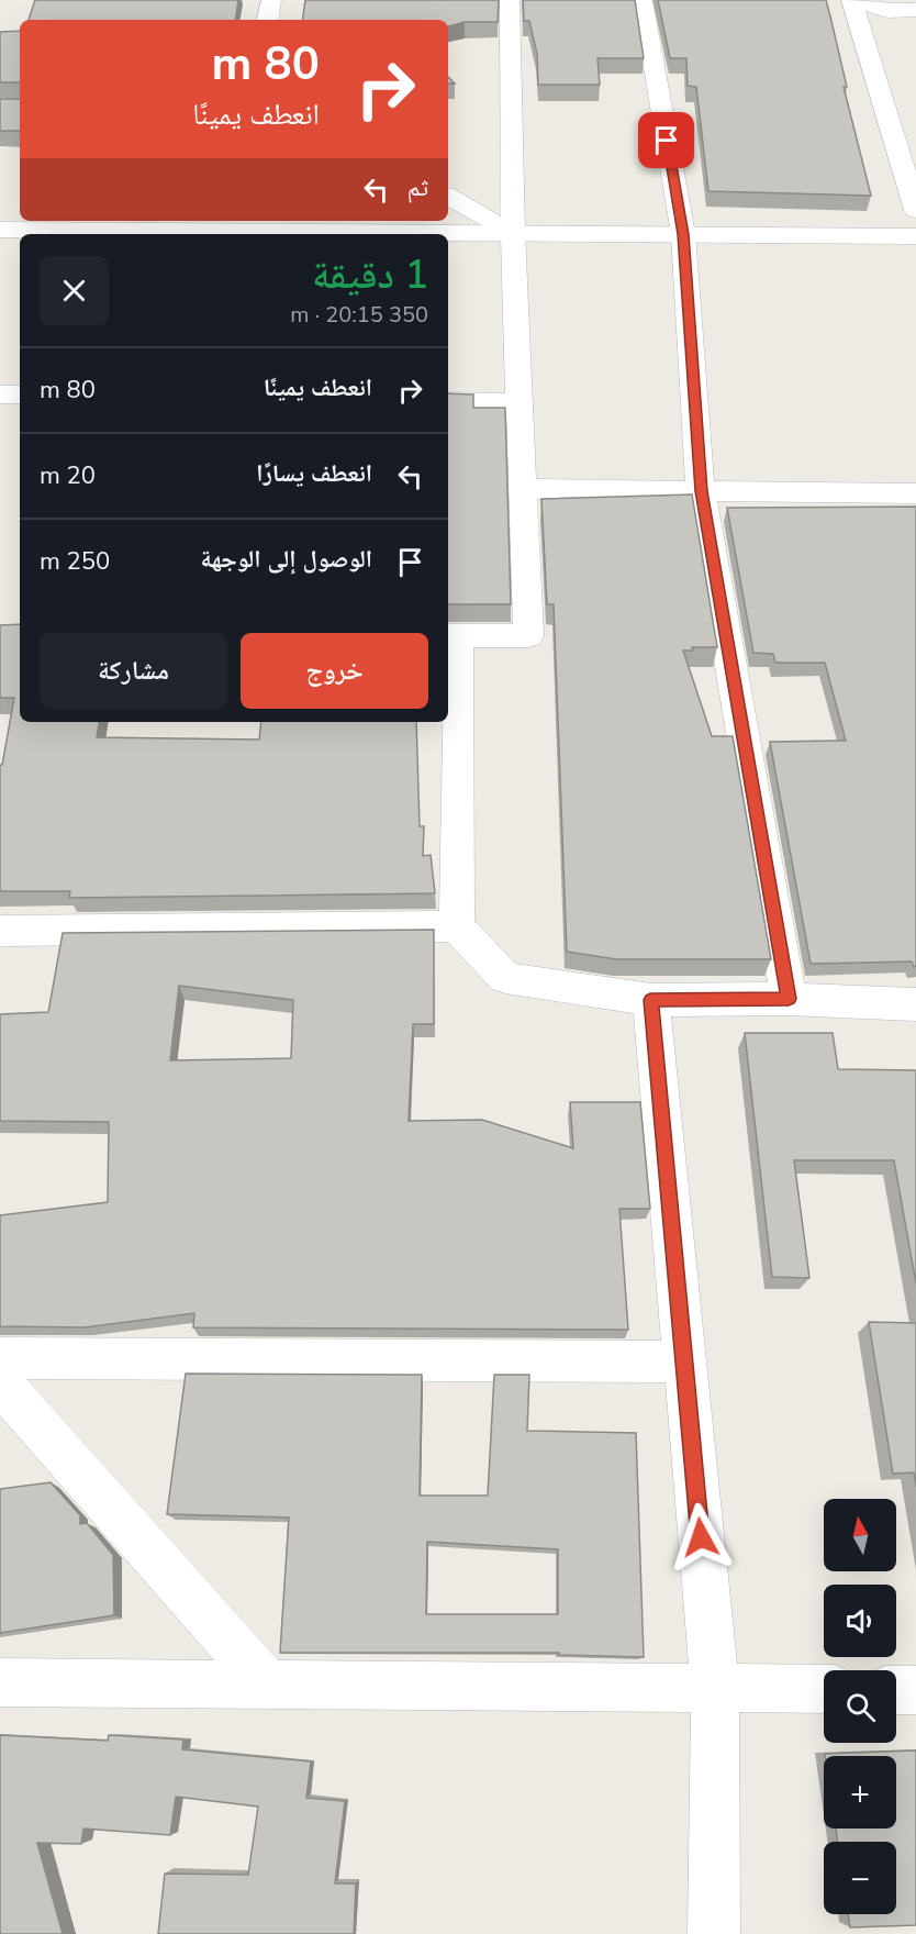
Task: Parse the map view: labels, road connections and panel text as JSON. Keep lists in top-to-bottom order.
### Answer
{
  "north": "top",
  "page": {
    "turn": ["80 m", "انعطف يمينًا"],
    "then": "ثم",
    "heading": ["1 دقيقة", "350 m · 20:15"],
    "list": [
      {
        "name": "انعطف يمينًا",
        "value": "80 m"
      },
      {
        "name": "انعطف يسارًا",
        "value": "20 m"
      },
      {
        "name": "الوصول إلى الوجهة",
        "value": "250 m"
      }
    ],
    "buttons": ["خروج", "مشاركة"],
    "map_buttons": ["+", "−"]
  }
}
